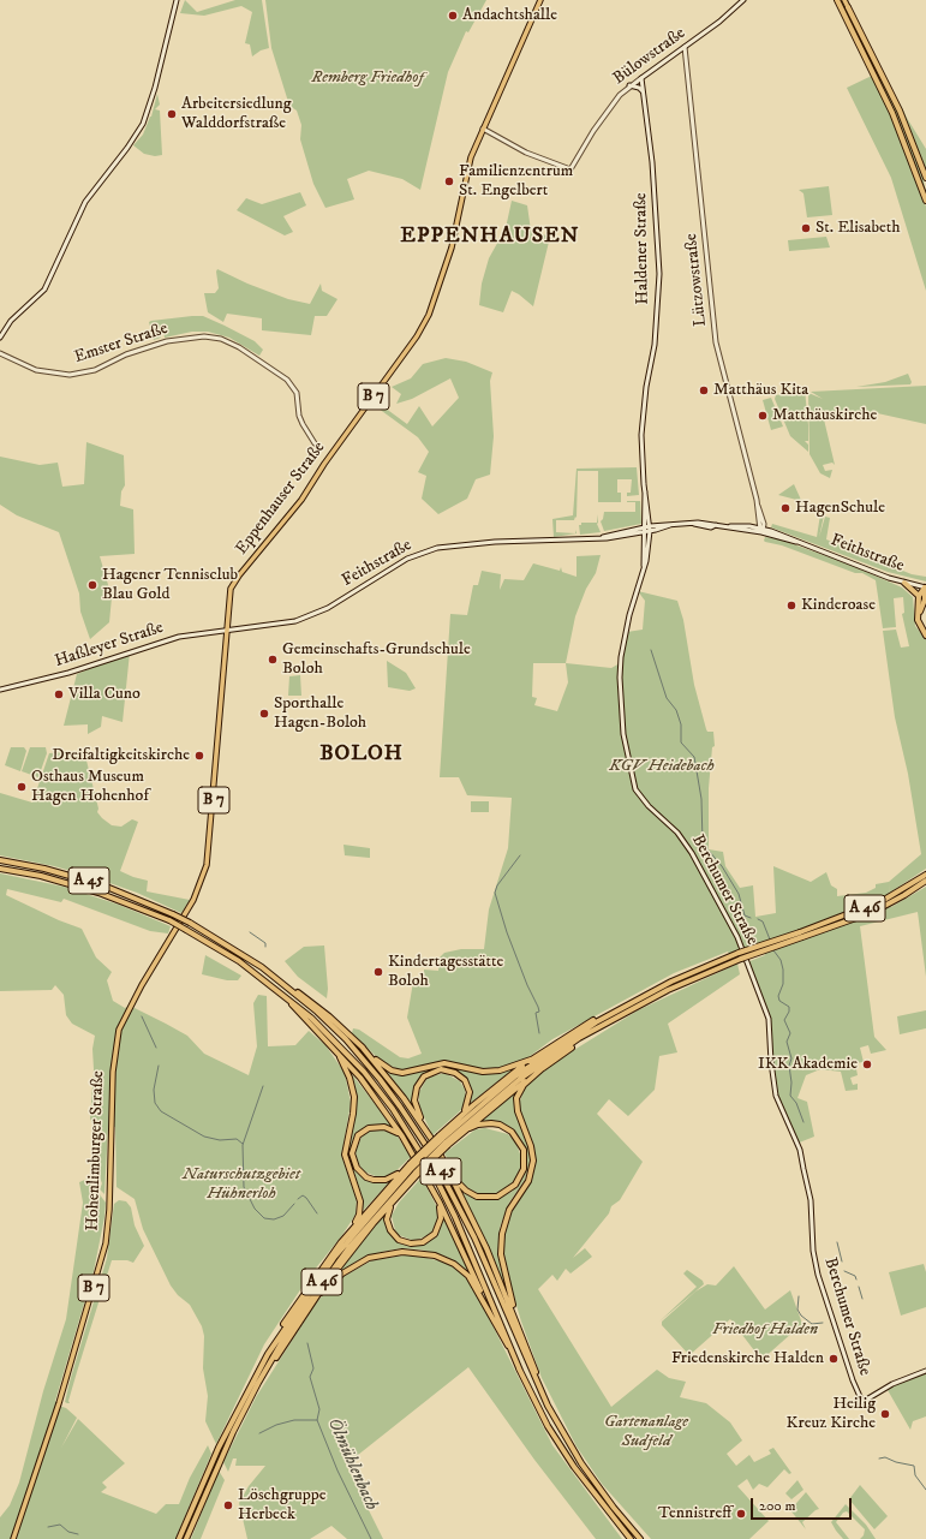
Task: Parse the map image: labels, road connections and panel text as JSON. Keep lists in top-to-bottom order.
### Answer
{
  "streets": {
    "highway": ["A 45", "A 46"],
    "main road": [
      "Bülowstraße",
      "Haldener Straße",
      "Lützowstraße",
      "Emster Straße",
      "B 7",
      "Eppenhauser Straße",
      "Feithstraße",
      "Haßleyer Straße",
      "Berchumer Straße",
      "Hohenlimburger Straße"
    ]
  },
  "crossings": [
    ["Bülowstraße", "Haldener Straße"],
    ["Bülowstraße", "Lützowstraße"],
    ["Bülowstraße", "B 7"],
    ["Bülowstraße", "Eppenhauser Straße"],
    ["Haldener Straße", "Feithstraße"],
    ["Haldener Straße", "Berchumer Straße"],
    ["Lützowstraße", "Feithstraße"],
    ["B 7", "Eppenhauser Straße"],
    ["Eppenhauser Straße", "Feithstraße"],
    ["Eppenhauser Straße", "Haßleyer Straße"],
    ["Eppenhauser Straße", "Hohenlimburger Straße"],
    ["Feithstraße", "Haßleyer Straße"],
    ["Feithstraße", "Berchumer Straße"]
  ],
  "districts": ["EPPENHAUSEN", "BOLOH"],
  "water": ["Ölmühlenbach"],
  "parks": [
    "Remberg Friedhof",
    "KGV Heidebach",
    "Naturschutzgebiet Hühnerloh",
    "Friedhof Halden",
    "Gartenanlage Sudfeld"
  ],
  "places": [
    "Andachtshalle",
    "Arbeitersiedlung Walddorfstraße",
    "Familienzentrum St. Engelbert",
    "St. Elisabeth",
    "Matthäus Kita",
    "Matthäuskirche",
    "HagenSchule",
    "Hagener Tennisclub Blau Gold",
    "Kinderoase",
    "Gemeinschafts-Grundschule Boloh",
    "Villa Cuno",
    "Sporthalle Hagen-Boloh",
    "Dreifaltigkeitskirche",
    "Osthaus Museum Hagen Hohenhof",
    "Kindertagesstätte Boloh",
    "IKK Akademie",
    "Friedenskirche Halden",
    "Heilig Kreuz Kirche",
    "Löschgruppe Herbeck",
    "Tennistreff"
  ],
  "scale_bar": "200 m"
}
